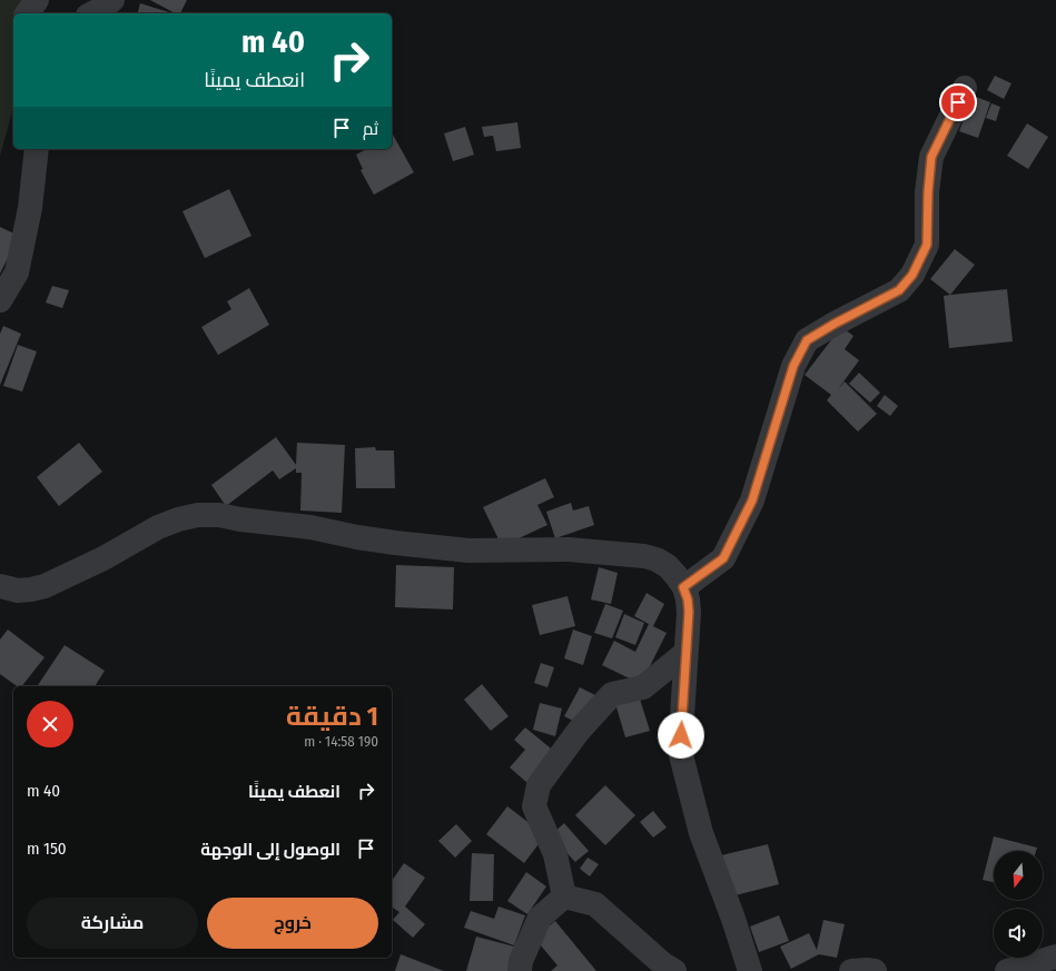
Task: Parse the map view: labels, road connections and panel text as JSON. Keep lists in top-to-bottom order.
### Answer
{
  "north": "bottom",
  "page": {
    "turn": ["40 m", "انعطف يمينًا"],
    "then": "ثم",
    "heading": ["1 دقيقة", "190 m · 14:58"],
    "list": [
      {
        "name": "انعطف يمينًا",
        "value": "40 m"
      },
      {
        "name": "الوصول إلى الوجهة",
        "value": "150 m"
      }
    ],
    "buttons": ["خروج", "مشاركة"]
  }
}
